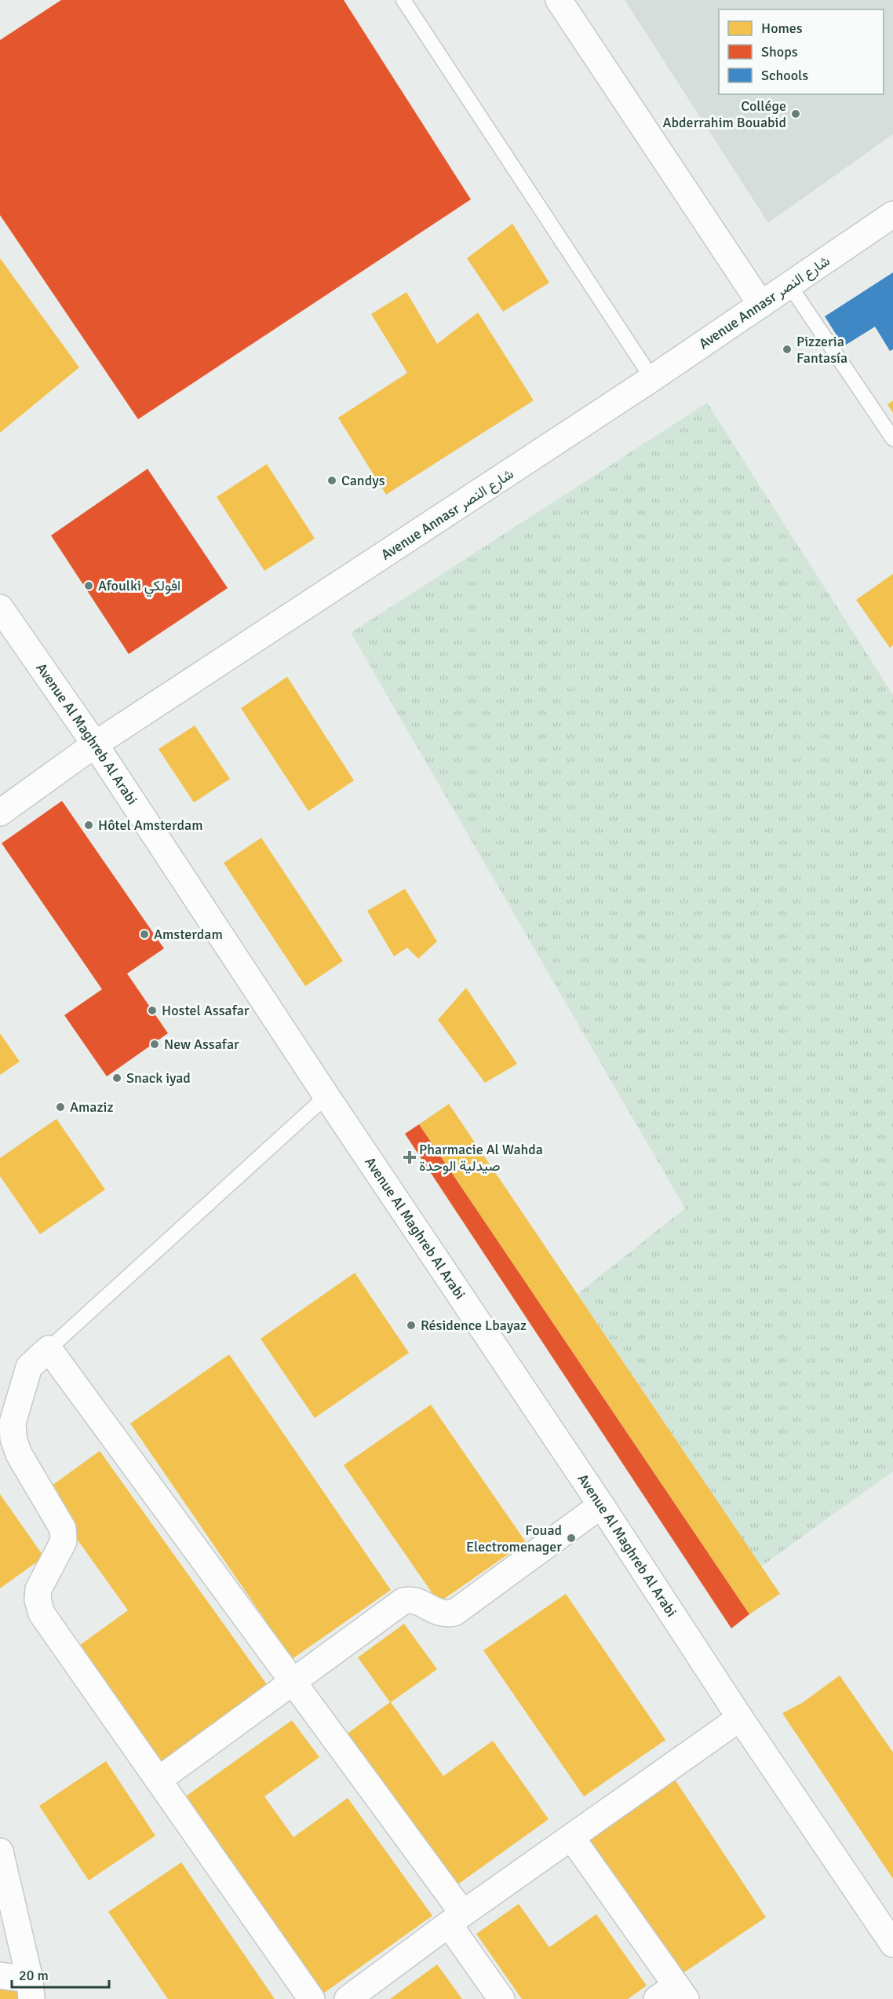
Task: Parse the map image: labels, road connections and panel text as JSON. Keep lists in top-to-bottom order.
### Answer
{
  "streets": {
    "street": ["Avenue Annasr شارع النصر", "Avenue Al Maghreb Al Arabi"]
  },
  "crossings": [
    ["Avenue Annasr شارع النصر", "Avenue Al Maghreb Al Arabi"]
  ],
  "places": {
    "other": [
      "Collége Abderrahim Bouabid",
      "Pizzeria Fantasía",
      "Candys",
      "Afoulki افولكي",
      "Hôtel Amsterdam",
      "Amsterdam",
      "Hostel Assafar",
      "New Assafar",
      "Snack iyad",
      "Amaziz",
      "Résidence Lbayaz",
      "Fouad Electromenager"
    ],
    "health": ["Pharmacie Al Wahda صيدلية الوحدة"]
  },
  "legend": ["Homes", "Shops", "Schools"],
  "scale_bar": "20 m"
}
